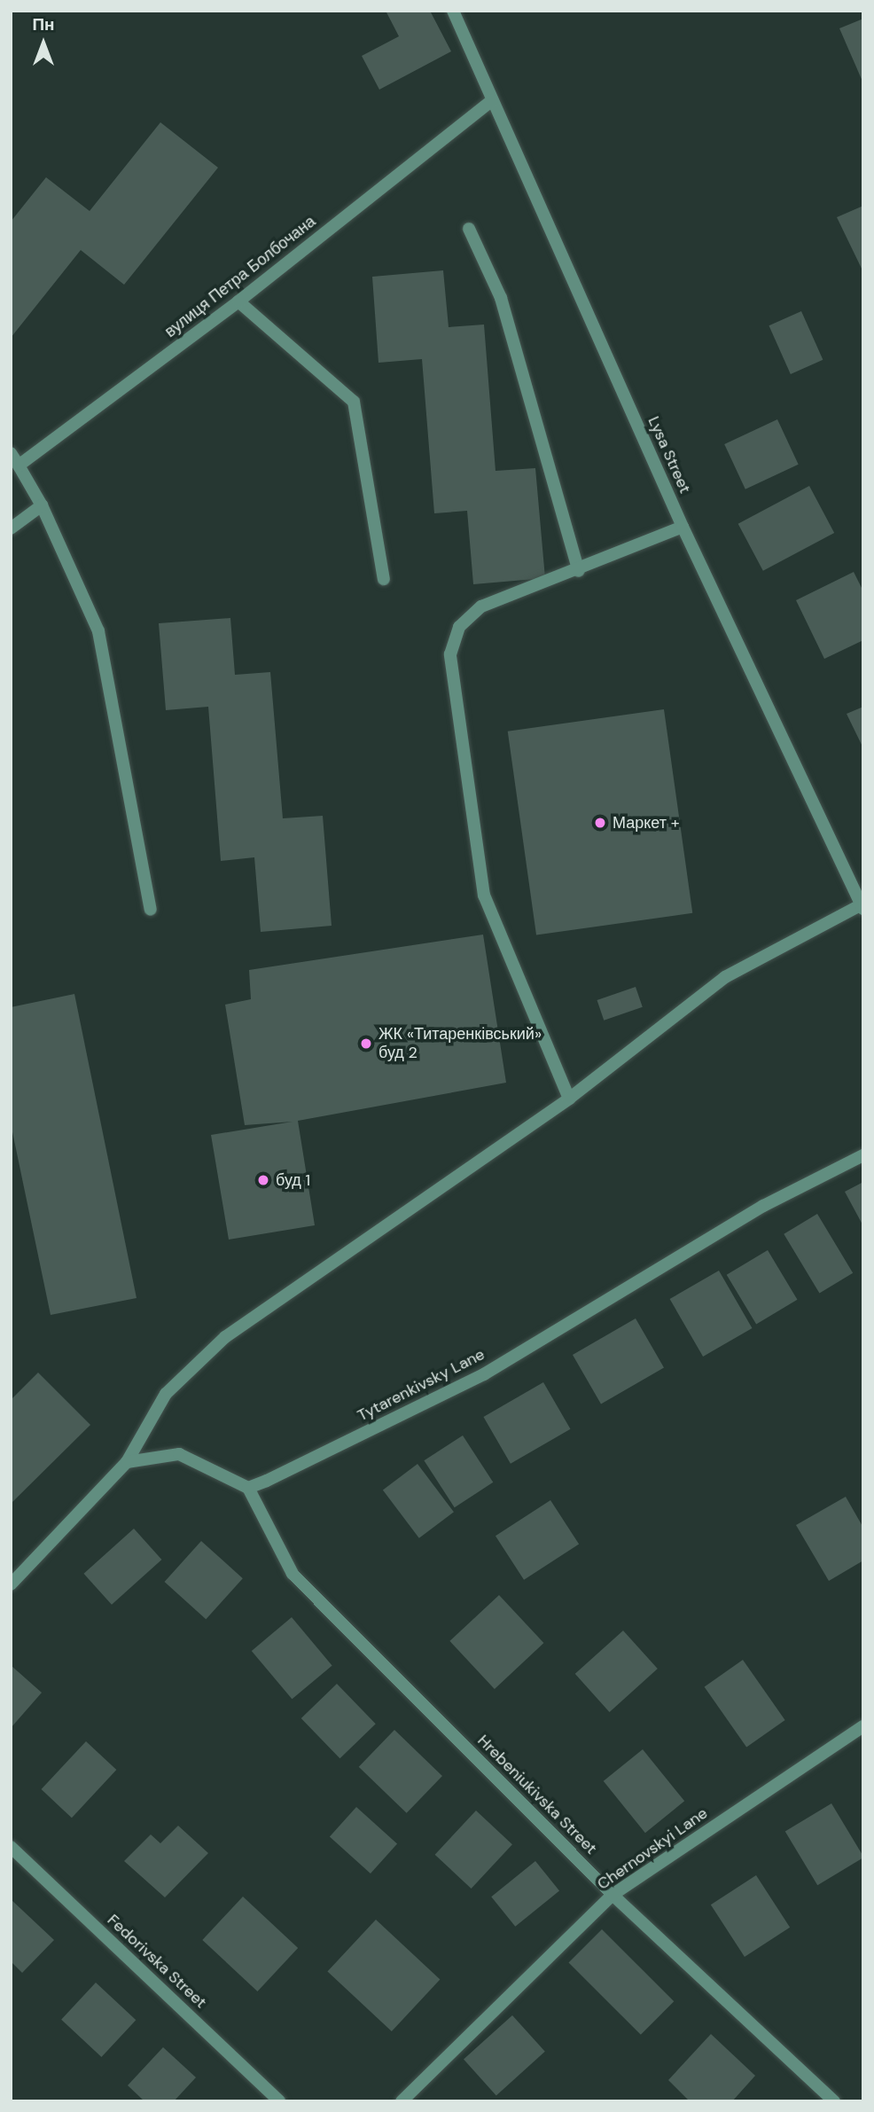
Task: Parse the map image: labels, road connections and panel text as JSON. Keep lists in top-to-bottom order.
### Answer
{
  "streets": {
    "street": [
      "вулиця Петра Болбочана",
      "Lysa Street",
      "Tytarenkivsky Lane",
      "Hrebeniukivska Street",
      "Chernovskyi Lane",
      "Fedorivska Street"
    ]
  },
  "crossings": [
    ["вулиця Петра Болбочана", "Lysa Street"],
    ["Tytarenkivsky Lane", "Hrebeniukivska Street"],
    ["Hrebeniukivska Street", "Chernovskyi Lane"]
  ],
  "places": ["Маркет +", "ЖК «Титаренківський» буд 2", "буд 1"],
  "north": "top"
}
